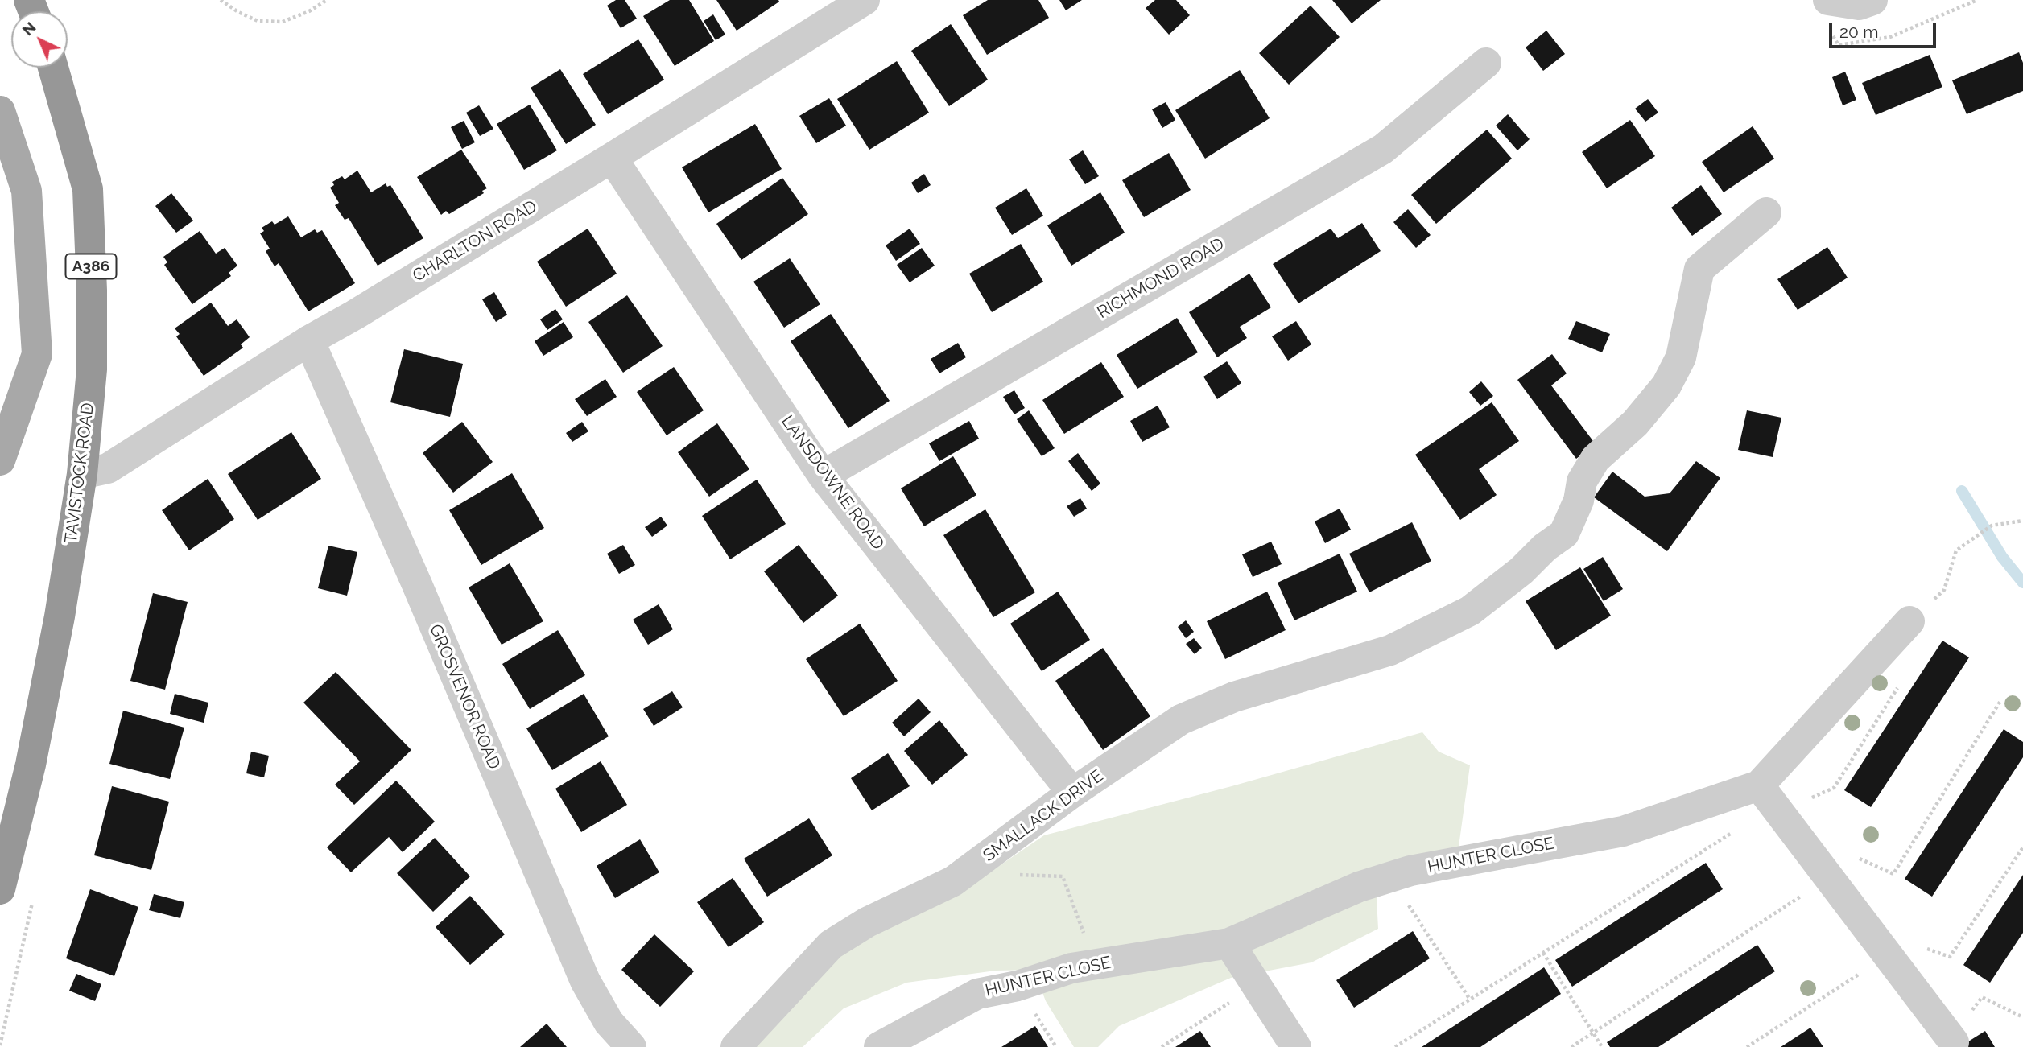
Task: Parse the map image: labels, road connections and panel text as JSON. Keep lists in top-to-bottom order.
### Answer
{
  "streets": {
    "highway": ["A386", "TAVISTOCK ROAD"],
    "street": [
      "CHARLTON ROAD",
      "RICHMOND ROAD",
      "LANSDOWNE ROAD",
      "GROSVENOR ROAD",
      "SMALLACK DRIVE",
      "HUNTER CLOSE"
    ]
  },
  "crossings": [
    ["CHARLTON ROAD", "TAVISTOCK ROAD"],
    ["CHARLTON ROAD", "LANSDOWNE ROAD"],
    ["CHARLTON ROAD", "GROSVENOR ROAD"],
    ["RICHMOND ROAD", "LANSDOWNE ROAD"],
    ["LANSDOWNE ROAD", "SMALLACK DRIVE"]
  ],
  "scale_bar": "20 m",
  "north": "top left"
}
